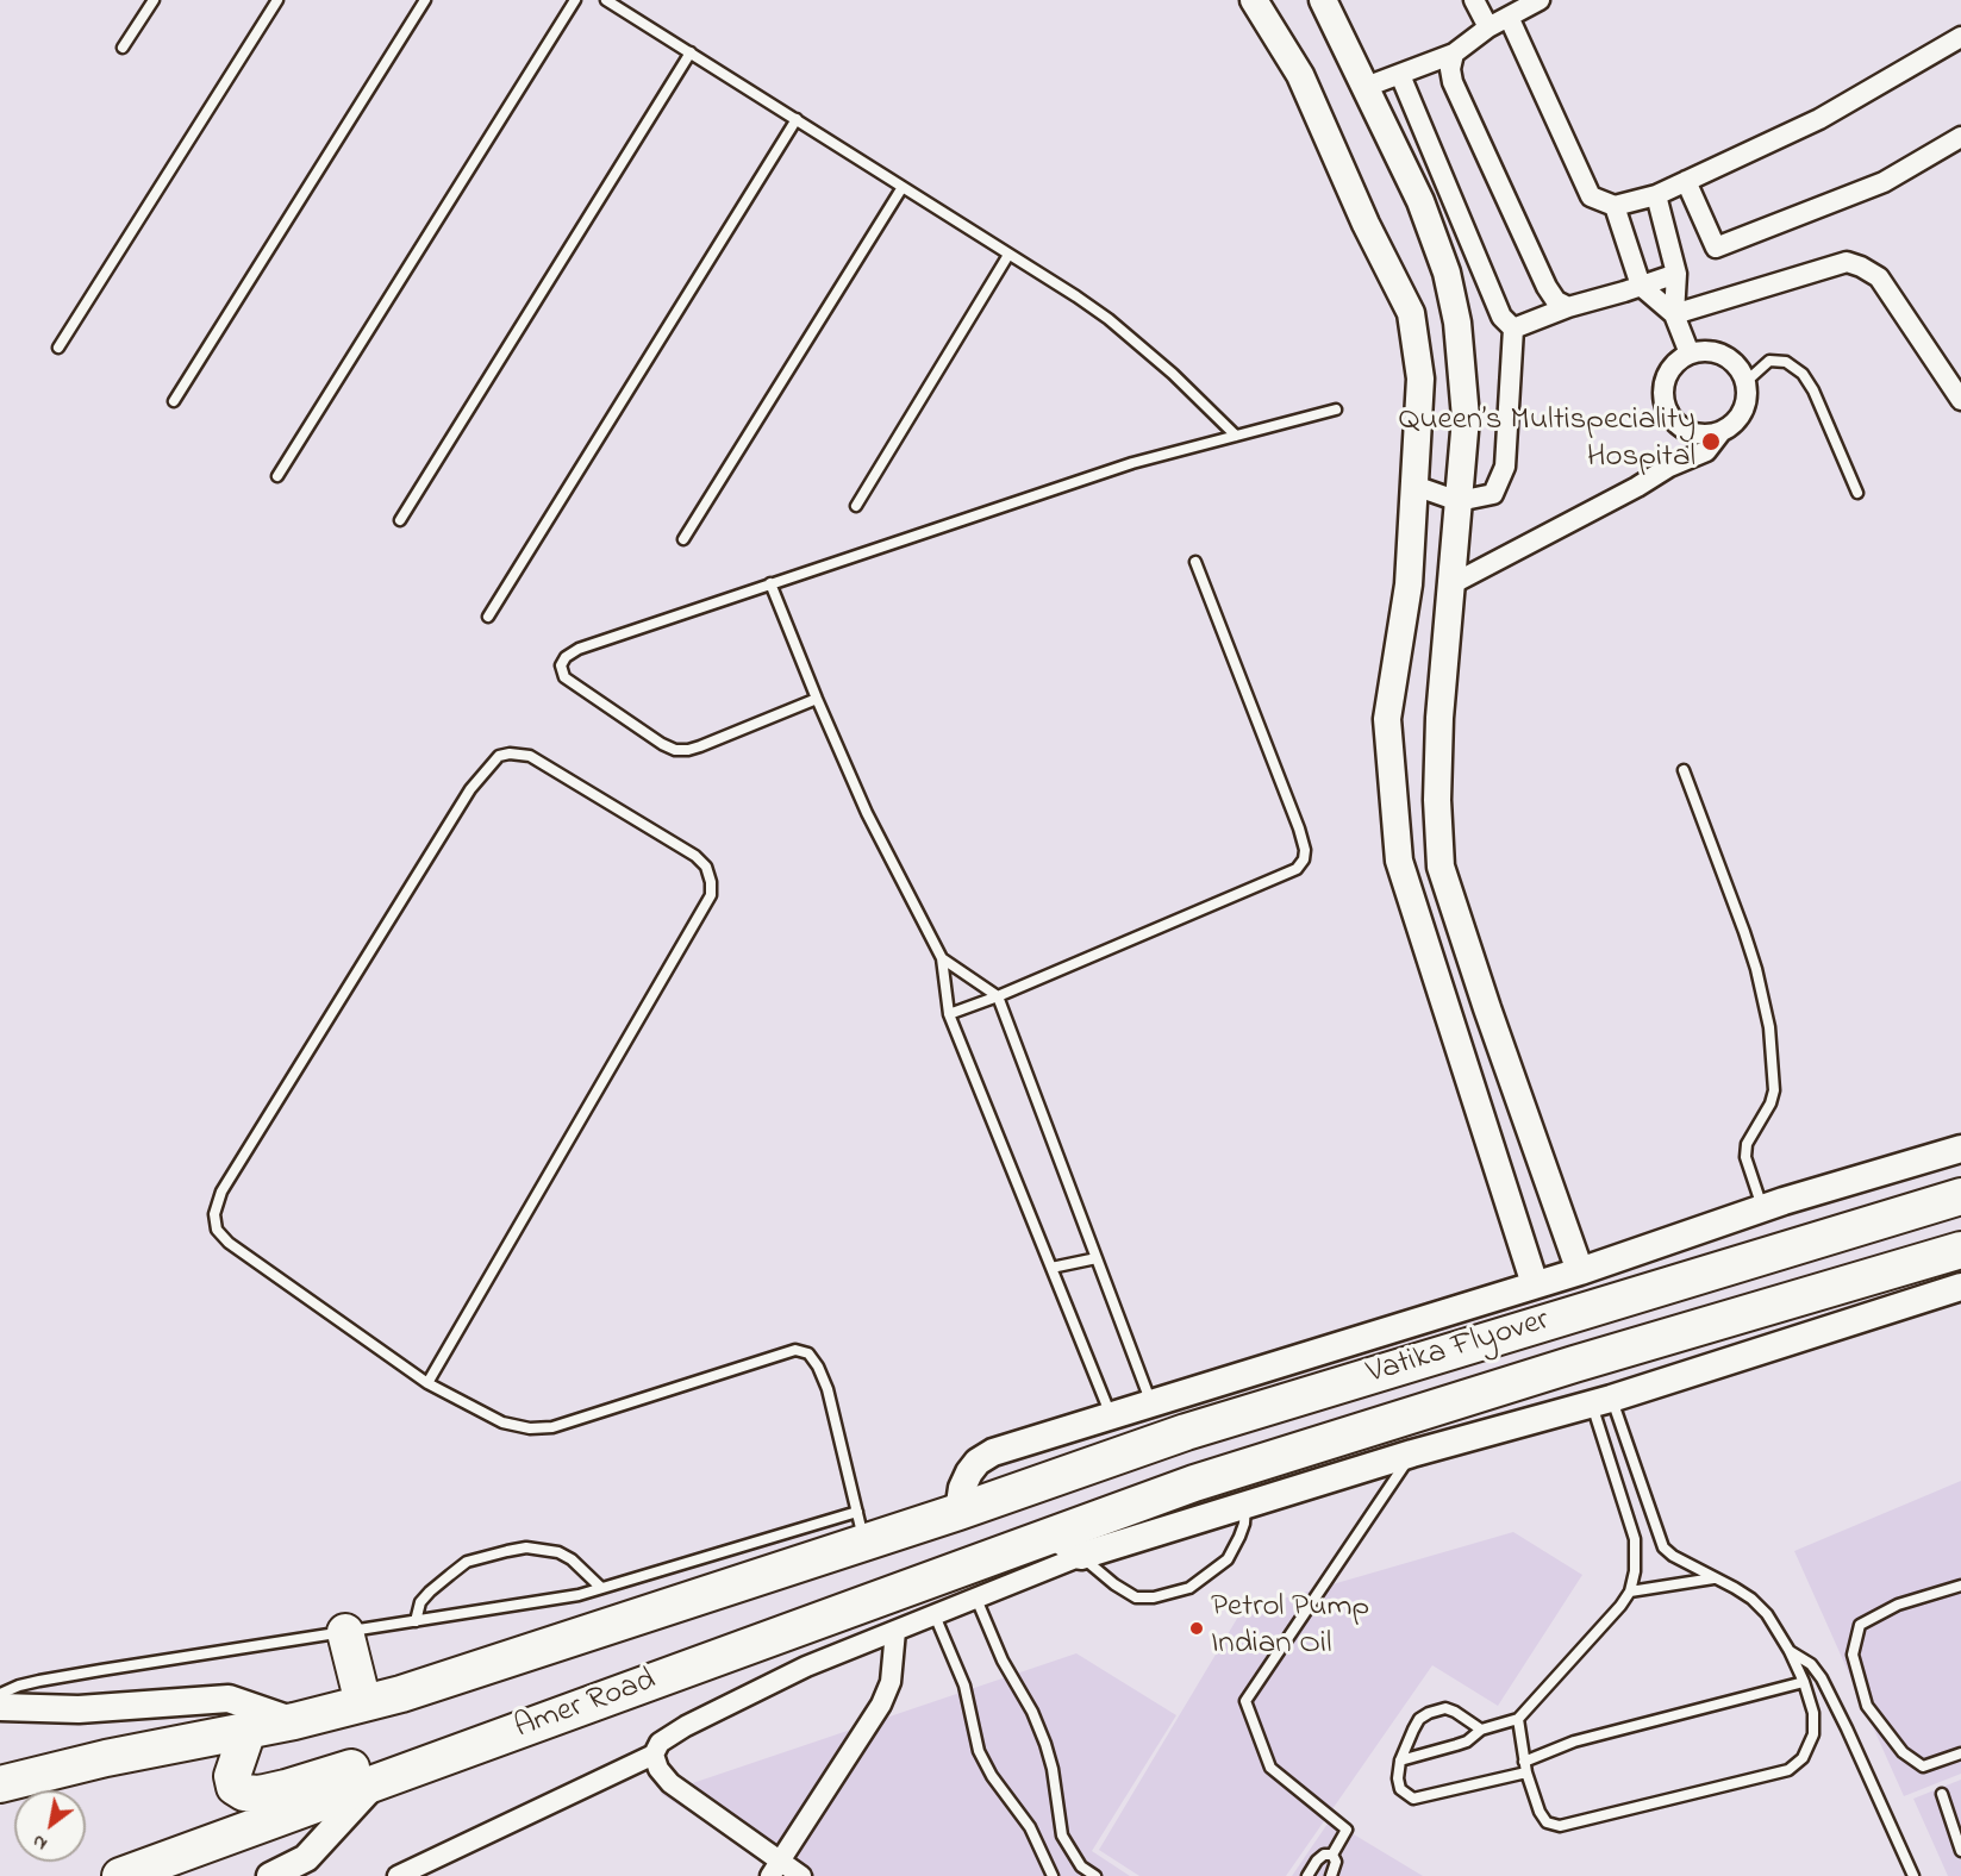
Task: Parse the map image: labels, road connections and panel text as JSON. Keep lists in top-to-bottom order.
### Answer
{
  "streets": {
    "highway": ["Vatika Flyover", "Amer Road"]
  },
  "crossings": [
    ["Vatika Flyover", "Amer Road"]
  ],
  "places": ["Queen’s Multispeciality Hospital", "Petrol Pump Indian Oil"],
  "north": "bottom left"
}
